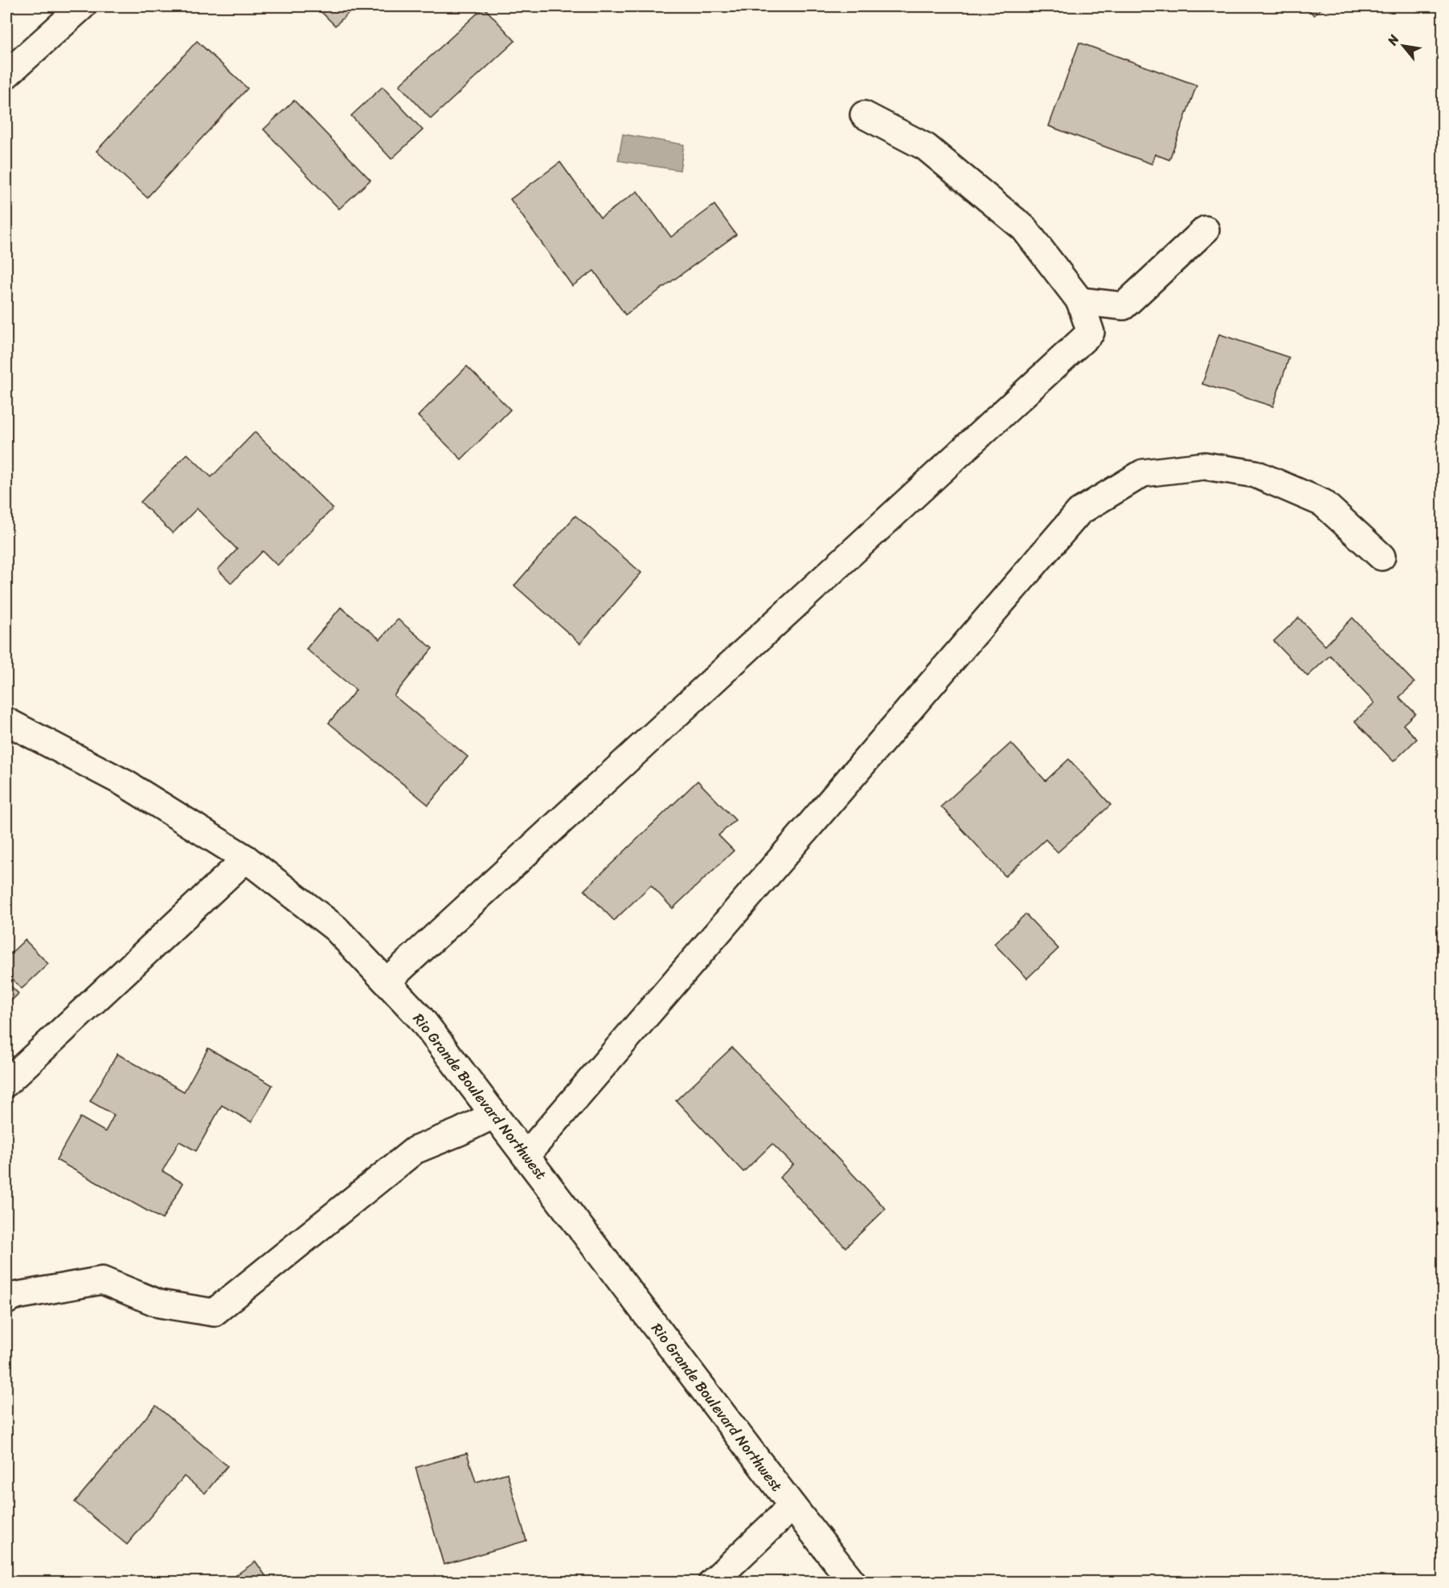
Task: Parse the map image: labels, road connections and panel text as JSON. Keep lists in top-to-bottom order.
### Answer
{
  "streets": {
    "street": ["Rio Grande Boulevard Northwest"]
  },
  "north": "top left"
}
